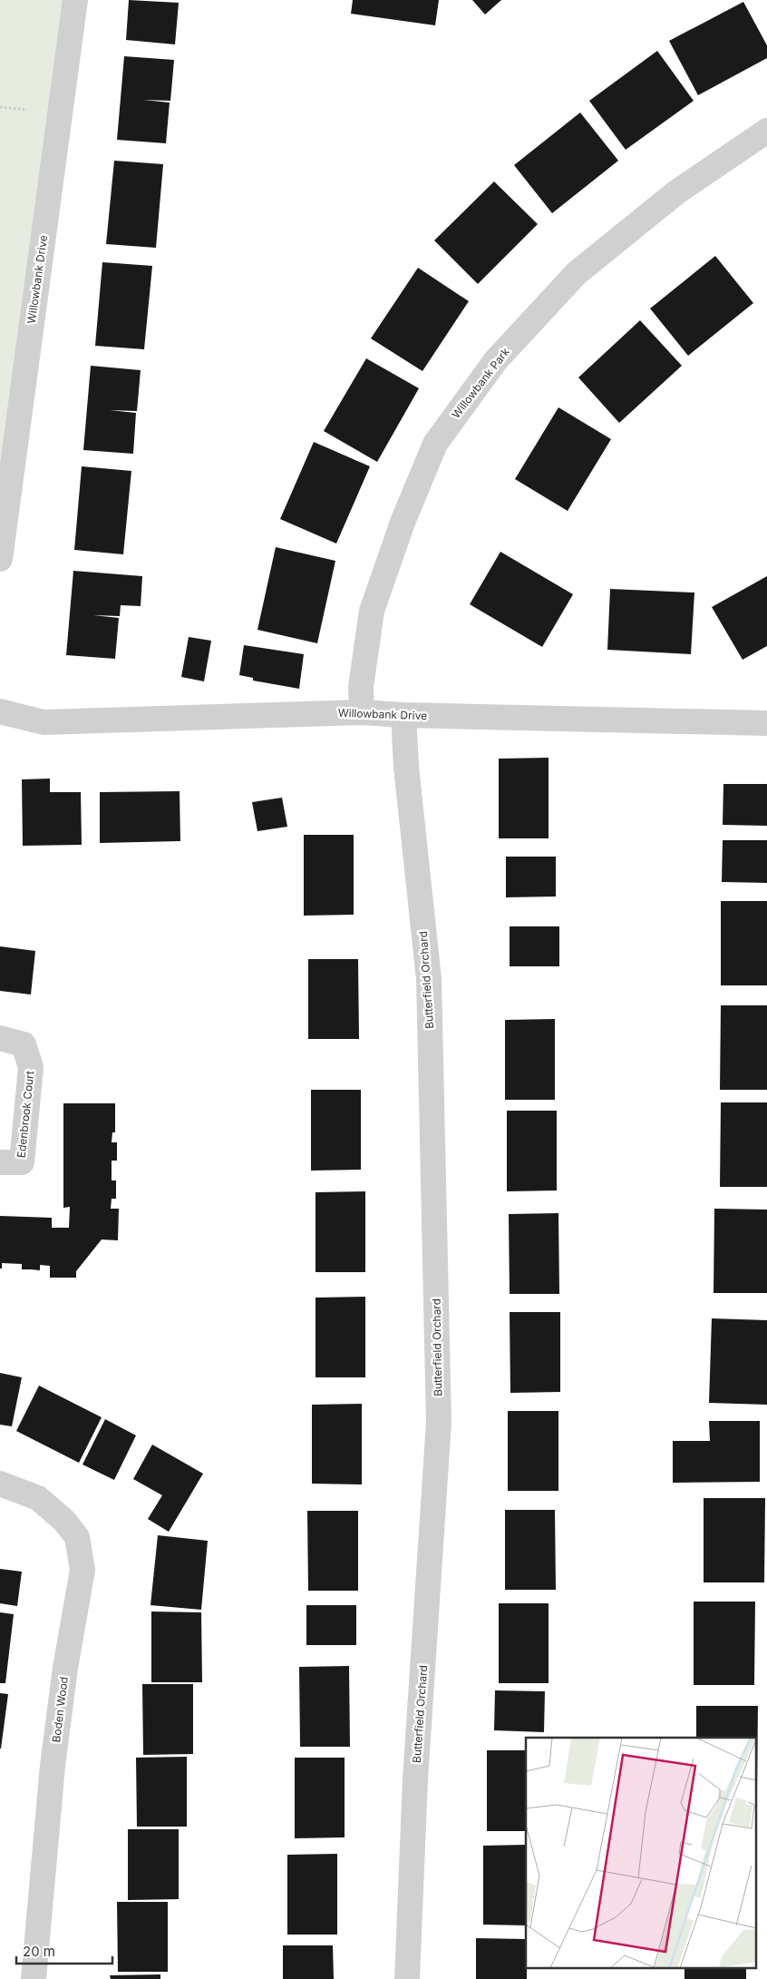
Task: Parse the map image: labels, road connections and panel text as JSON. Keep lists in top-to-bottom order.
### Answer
{
  "streets": {
    "street": [
      "Willowbank Drive",
      "Willowbank Park",
      "Butterfield Orchard",
      "Edenbrook Court",
      "Boden Wood"
    ]
  },
  "crossings": [
    ["Willowbank Drive", "Willowbank Park"],
    ["Willowbank Drive", "Butterfield Orchard"]
  ],
  "scale_bar": "20 m"
}
